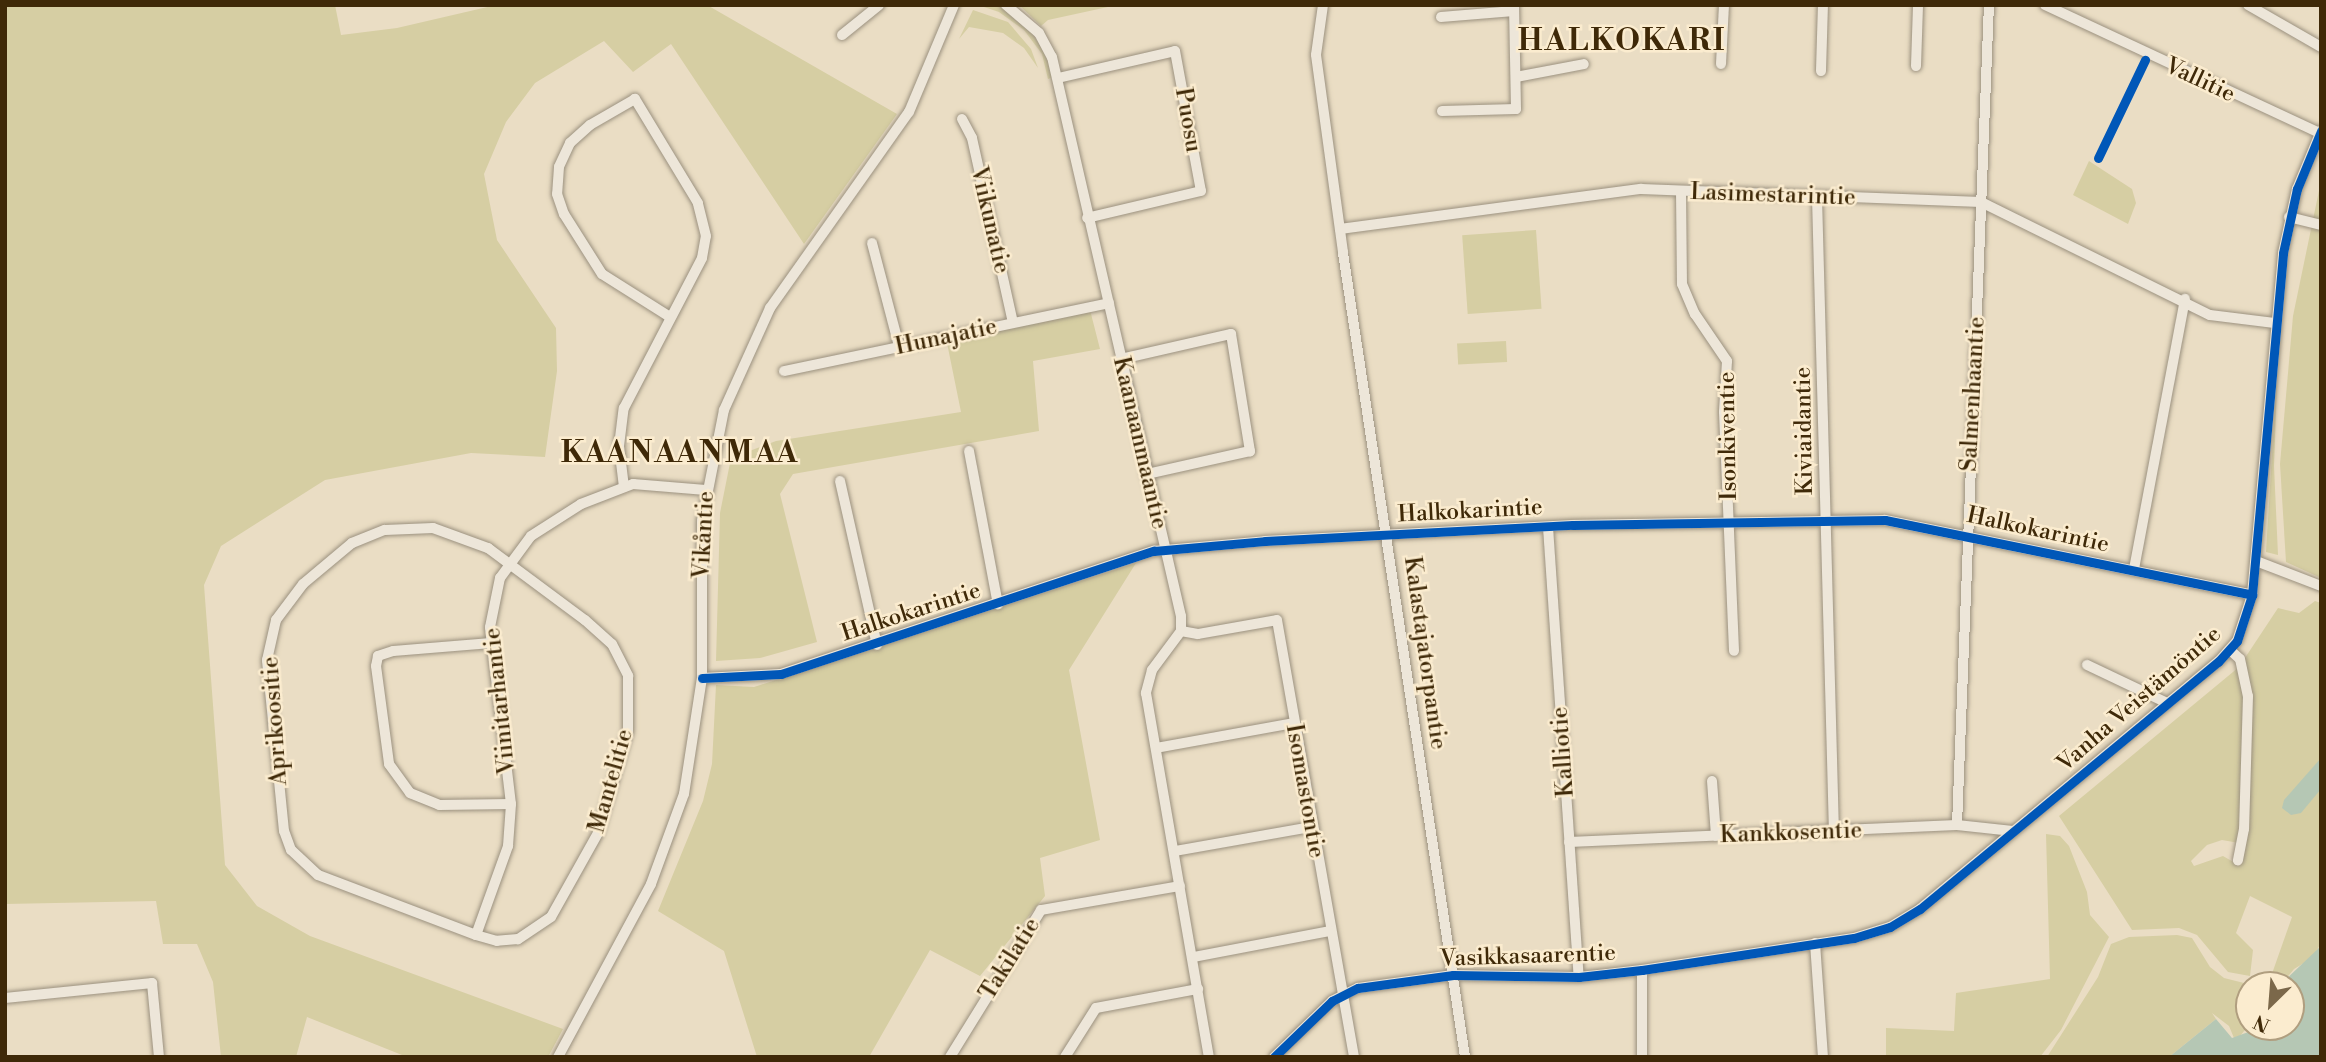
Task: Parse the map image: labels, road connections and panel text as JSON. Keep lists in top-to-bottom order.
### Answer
{
  "streets": {
    "street": [
      "Vallitie",
      "Puosu",
      "Lasimestarintie",
      "Viikunatie",
      "Hunajatie",
      "Salmenhaantie",
      "Kiviaidantie",
      "Isonkiventie",
      "Kaanaanmaantie",
      "Halkokarintie",
      "Vikåntie",
      "Kalastajatorpantie",
      "Vanha Veistämöntie",
      "Viinitarhantie",
      "Aprikoositie",
      "Kalliotie",
      "Mantelitie",
      "Isomastontie",
      "Kankkosentie",
      "Vasikkasaarentie",
      "Takilatie"
    ]
  },
  "crossings": [
    ["Vallitie", "Vanha Veistämöntie"],
    ["Puosu", "Kaanaanmaantie"],
    ["Lasimestarintie", "Salmenhaantie"],
    ["Lasimestarintie", "Kiviaidantie"],
    ["Lasimestarintie", "Isonkiventie"],
    ["Lasimestarintie", "Kalastajatorpantie"],
    ["Lasimestarintie", "Vanha Veistämöntie"],
    ["Viikunatie", "Hunajatie"],
    ["Hunajatie", "Kaanaanmaantie"],
    ["Salmenhaantie", "Halkokarintie"],
    ["Salmenhaantie", "Kankkosentie"],
    ["Kiviaidantie", "Halkokarintie"],
    ["Kiviaidantie", "Kankkosentie"],
    ["Isonkiventie", "Halkokarintie"],
    ["Kaanaanmaantie", "Halkokarintie"],
    ["Kaanaanmaantie", "Isomastontie"],
    ["Halkokarintie", "Vikåntie"],
    ["Halkokarintie", "Kalastajatorpantie"],
    ["Halkokarintie", "Vanha Veistämöntie"],
    ["Halkokarintie", "Kalliotie"],
    ["Vikåntie", "Viinitarhantie"],
    ["Kalastajatorpantie", "Vasikkasaarentie"],
    ["Vanha Veistämöntie", "Kankkosentie"],
    ["Vanha Veistämöntie", "Vasikkasaarentie"],
    ["Viinitarhantie", "Aprikoositie"],
    ["Viinitarhantie", "Mantelitie"],
    ["Aprikoositie", "Mantelitie"],
    ["Kalliotie", "Kankkosentie"],
    ["Kalliotie", "Vasikkasaarentie"],
    ["Isomastontie", "Vasikkasaarentie"]
  ],
  "districts": ["HALKOKARI", "KAANAANMAA"],
  "north": "bottom left"
}
